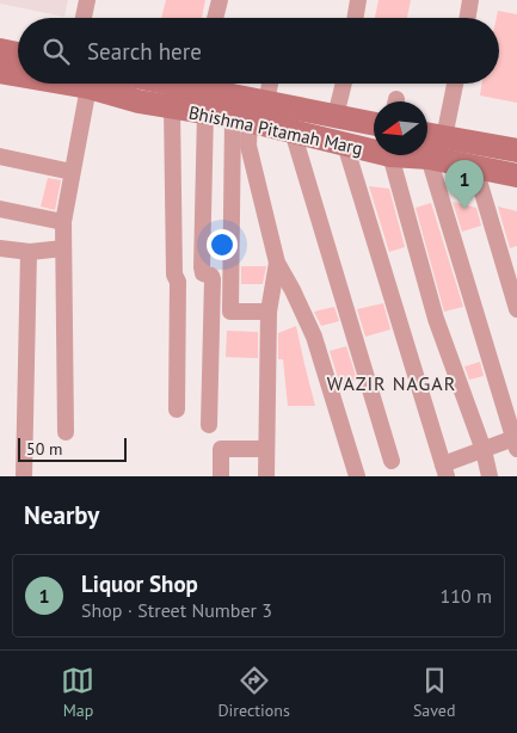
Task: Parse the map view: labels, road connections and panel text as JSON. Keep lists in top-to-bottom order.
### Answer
{
  "streets": {
    "main road": ["Bhishma Pitamah Marg"]
  },
  "districts": ["WAZIR NAGAR"],
  "scale_bar": "50 m",
  "north": "left",
  "page": {
    "search": "Search here",
    "pins": "1",
    "scale": "50 m",
    "heading": "Nearby",
    "list": [
      {
        "mark": "1",
        "name": "Liquor Shop",
        "note": "Shop · Street Number 3",
        "value": "110 m"
      }
    ],
    "nav": ["Map", "Directions", "Saved"]
  }
}
